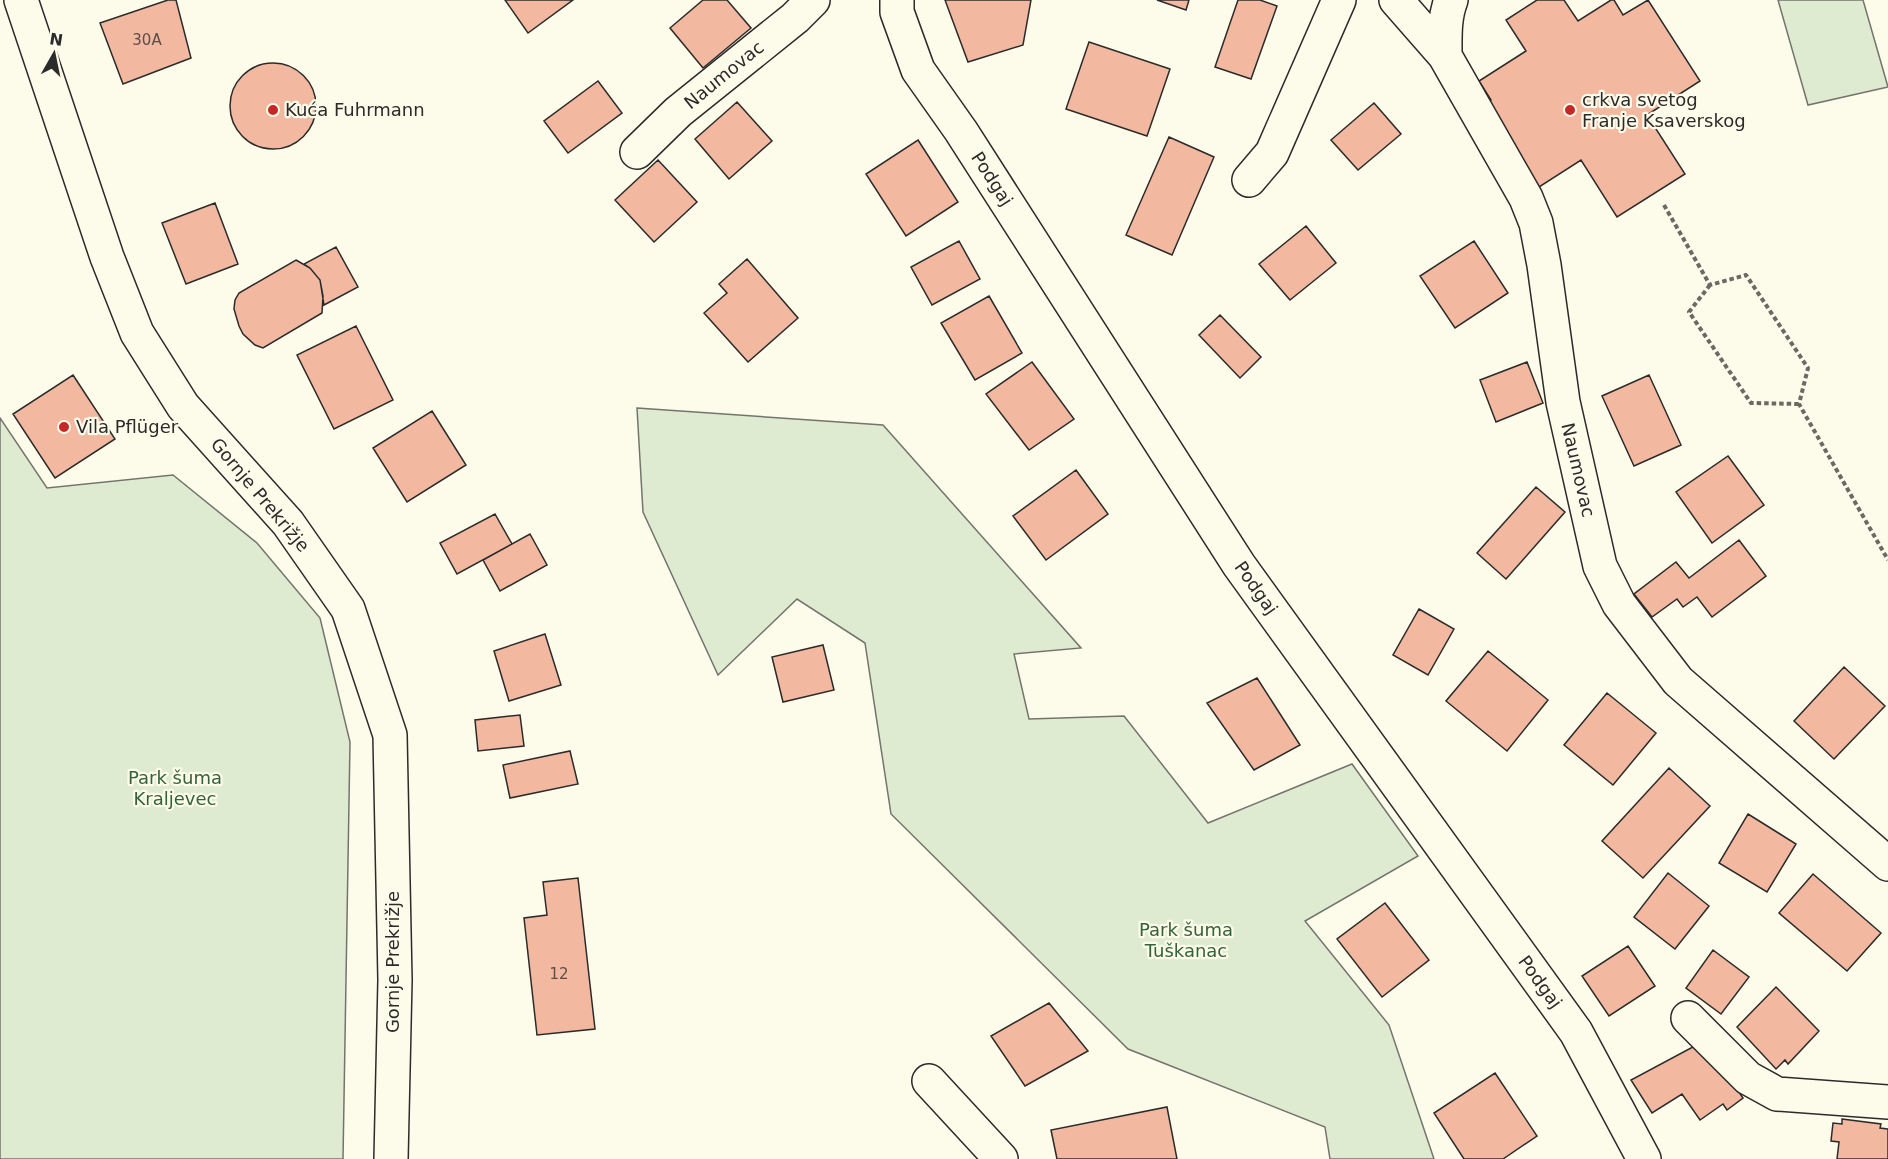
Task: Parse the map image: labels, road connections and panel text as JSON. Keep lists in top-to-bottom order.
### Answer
{
  "streets": {
    "street": ["Naumovac", "Podgaj", "Gornje Prekrižje"]
  },
  "parks": ["Park šuma Kraljevec", "Park šuma Tuškanac"],
  "places": ["Kuća Fuhrmann", "crkva svetog Franje Ksaverskog", "Vila Pflüger"],
  "house_numbers": ["30A", "12"],
  "north": "top"
}
